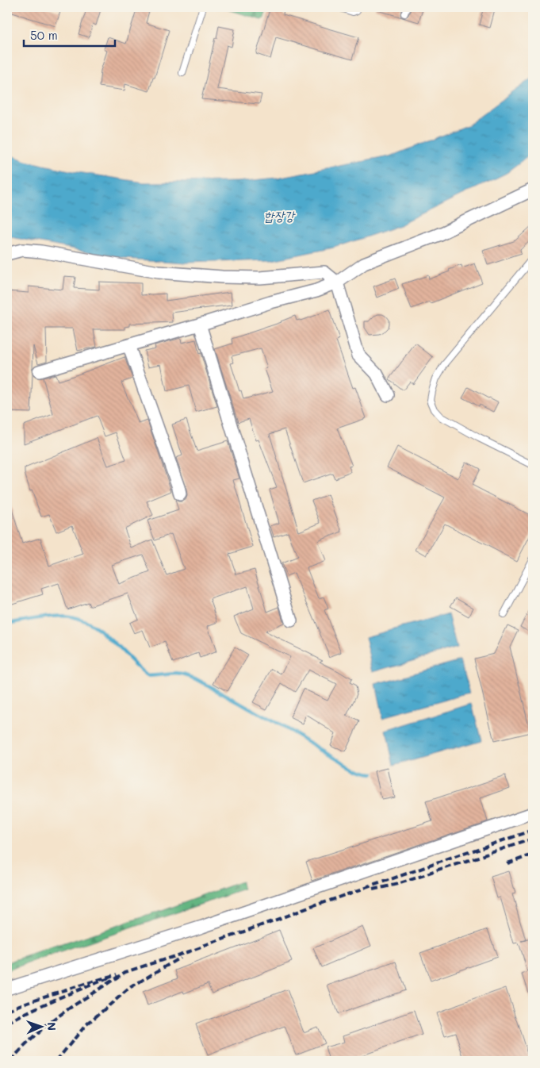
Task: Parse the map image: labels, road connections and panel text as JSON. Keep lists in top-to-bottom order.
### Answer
{
  "water": ["합장강"],
  "scale_bar": "50 m",
  "north": "right"
}
